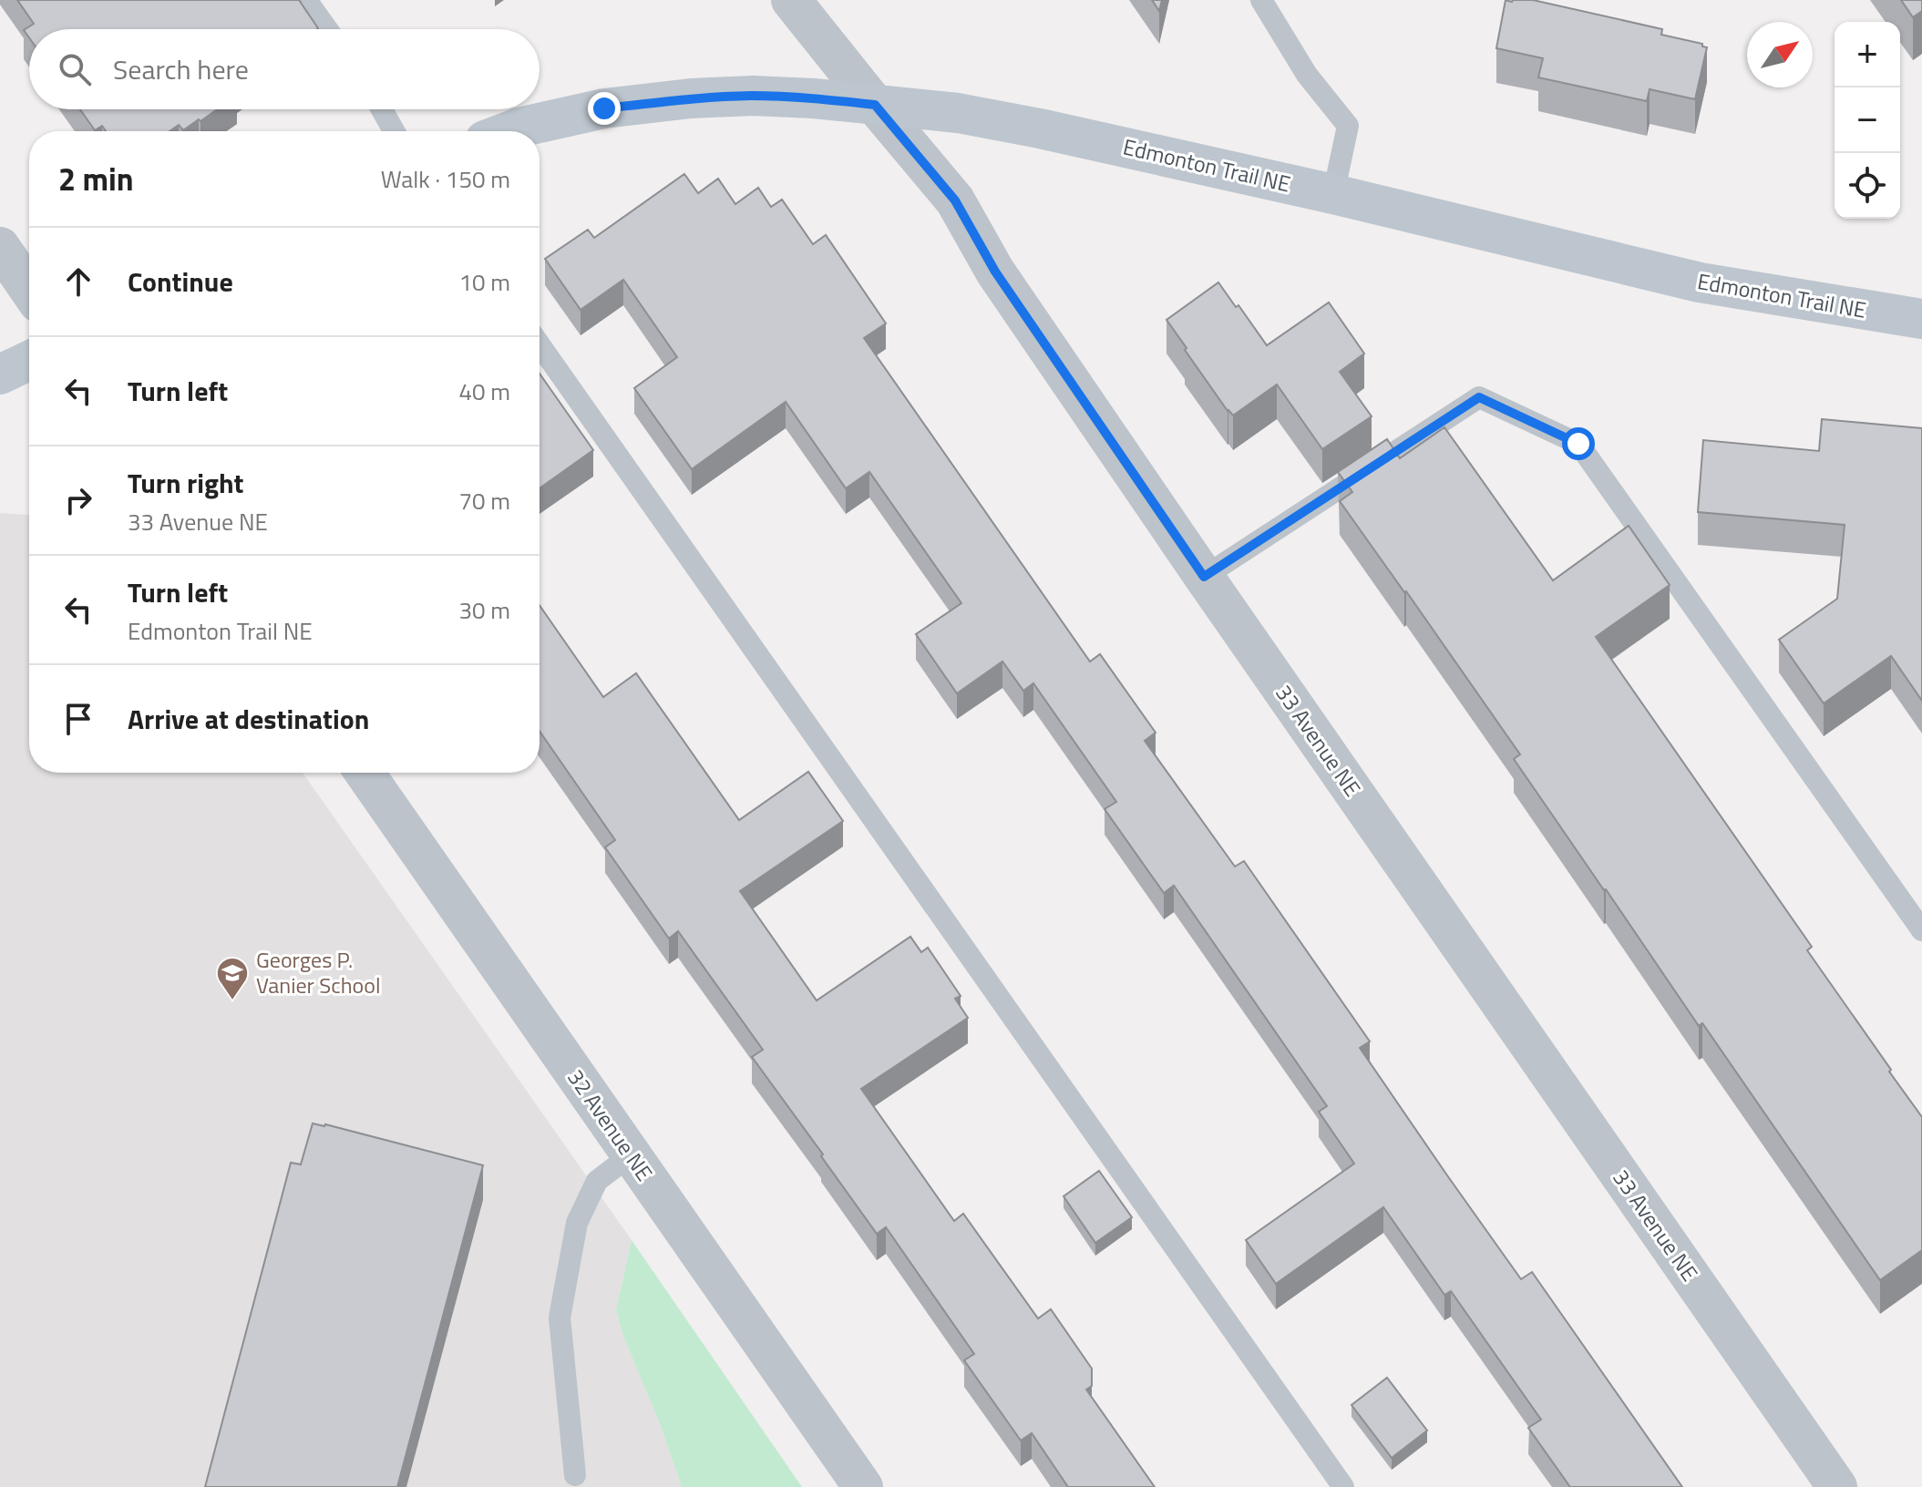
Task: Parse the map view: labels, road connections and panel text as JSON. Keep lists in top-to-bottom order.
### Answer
{
  "streets": {
    "main road": ["Edmonton Trail NE"],
    "street": ["33 Avenue NE", "32 Avenue NE"]
  },
  "crossings": [
    ["Edmonton Trail NE", "33 Avenue NE"]
  ],
  "places": {
    "school or university": ["Georges P. Vanier School"]
  },
  "north": "top right",
  "page": {
    "map_buttons": ["+", "−"],
    "search": "Search here",
    "heading": ["2 min", "Walk · 150 m"],
    "list": [
      ["Continue", "10 m"],
      ["Turn left", "40 m"],
      ["Turn right", "33 Avenue NE", "70 m"],
      ["Turn left", "Edmonton Trail NE", "30 m"],
      "Arrive at destination"
    ]
  }
}
